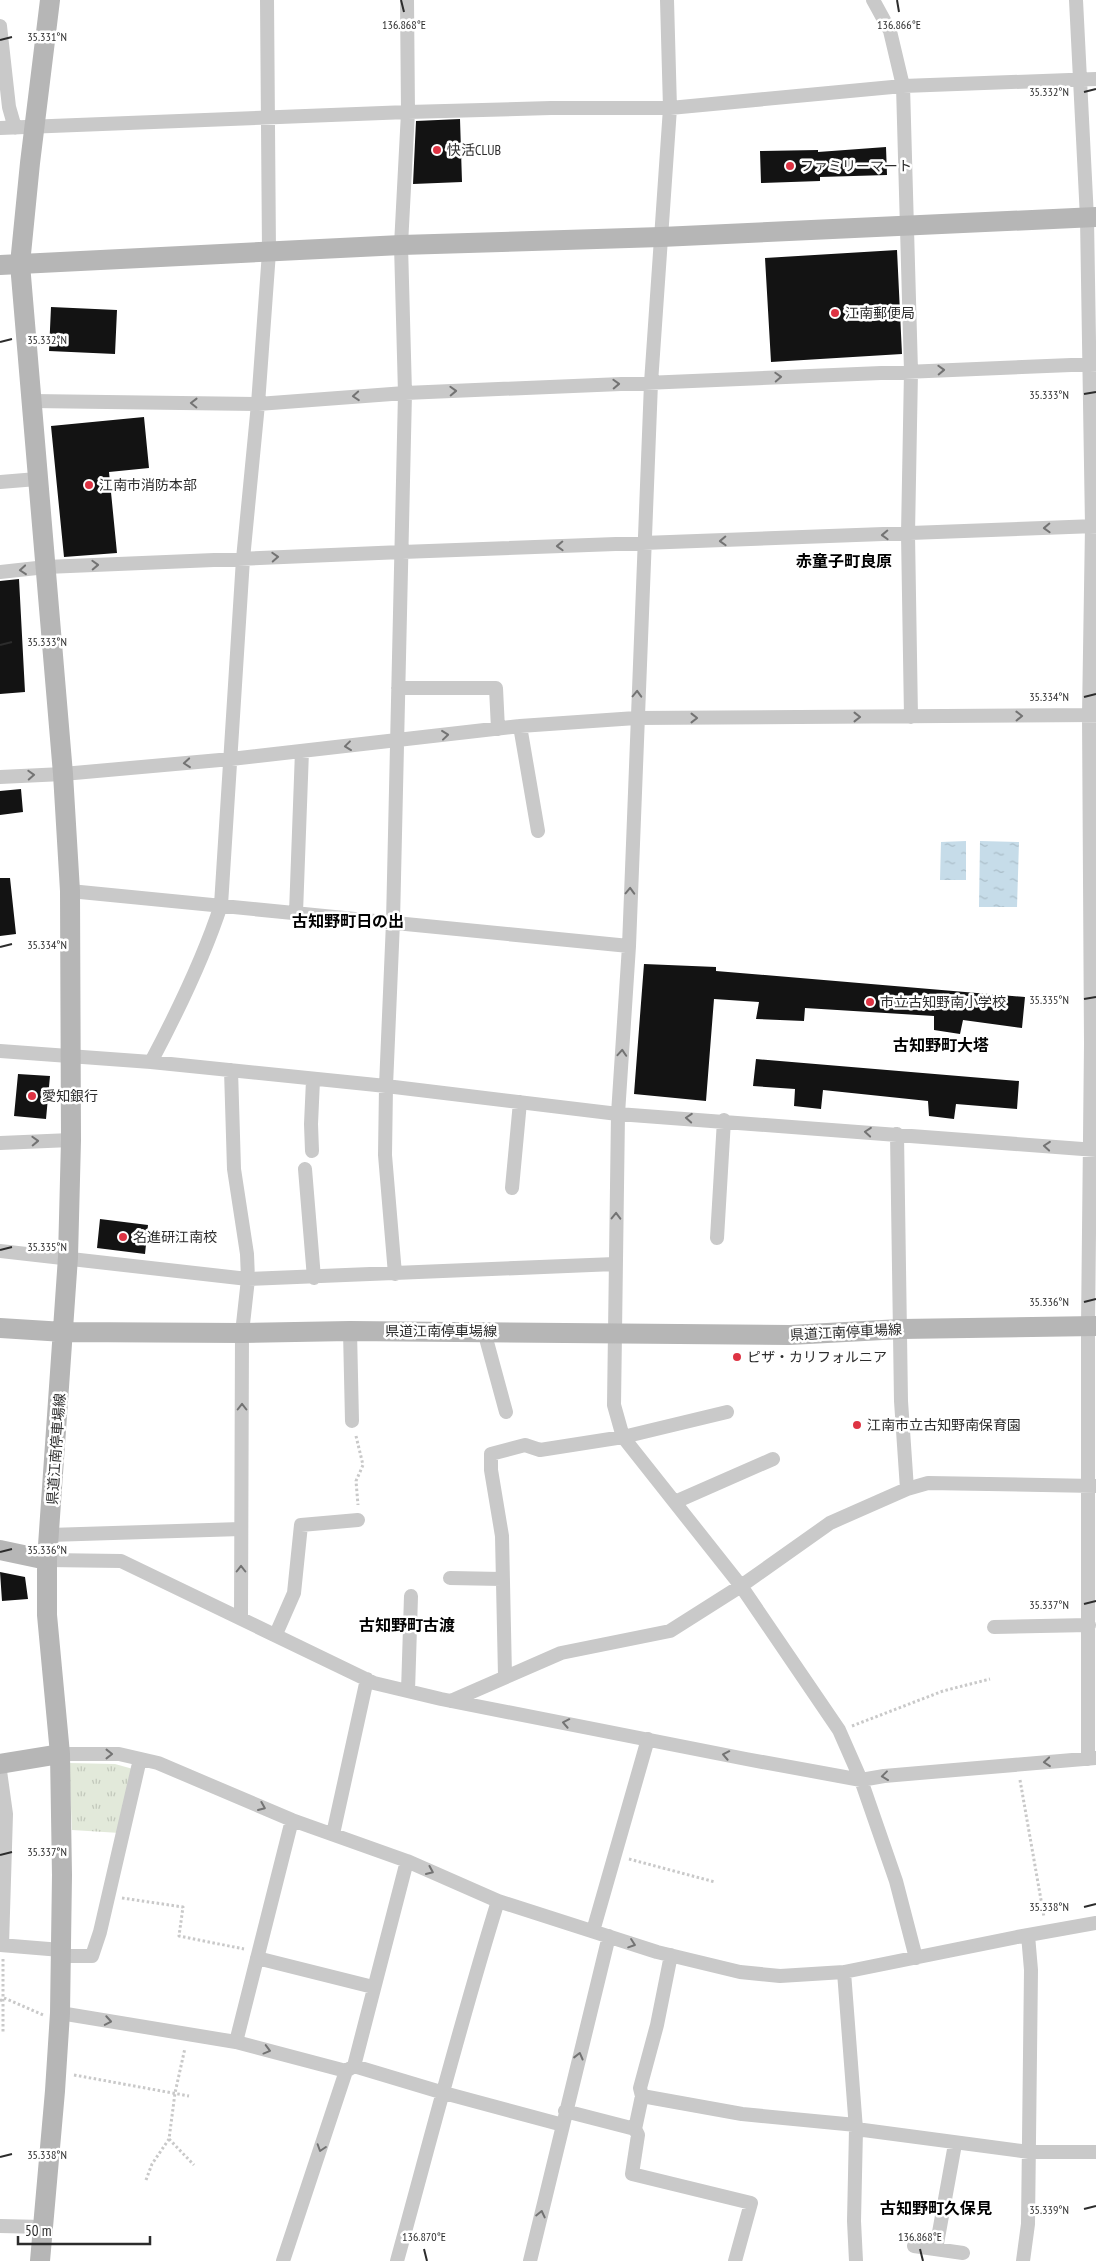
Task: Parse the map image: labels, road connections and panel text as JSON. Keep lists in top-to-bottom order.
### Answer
{
  "streets": {
    "street": ["県道江南停車場線"]
  },
  "districts": [
    "赤童子町良原",
    "古知野町日の出",
    "古知野町大塔",
    "古知野町古渡",
    "古知野町久保見"
  ],
  "places": [
    "快活CLUB",
    "ファミリーマート",
    "江南郵便局",
    "江南市消防本部",
    "市立古知野南小学校",
    "愛知銀行",
    "名進研江南校",
    "ピザ・カリフォルニア",
    "江南市立古知野南保育園"
  ],
  "scale_bar": "50 m",
  "coordinates": [
    "136.868°E",
    "136.866°E",
    "35.331°N",
    "35.332°N",
    "35.333°N",
    "35.334°N",
    "35.335°N",
    "35.336°N",
    "35.337°N",
    "35.338°N",
    "35.339°N",
    "136.870°E"
  ]
}
